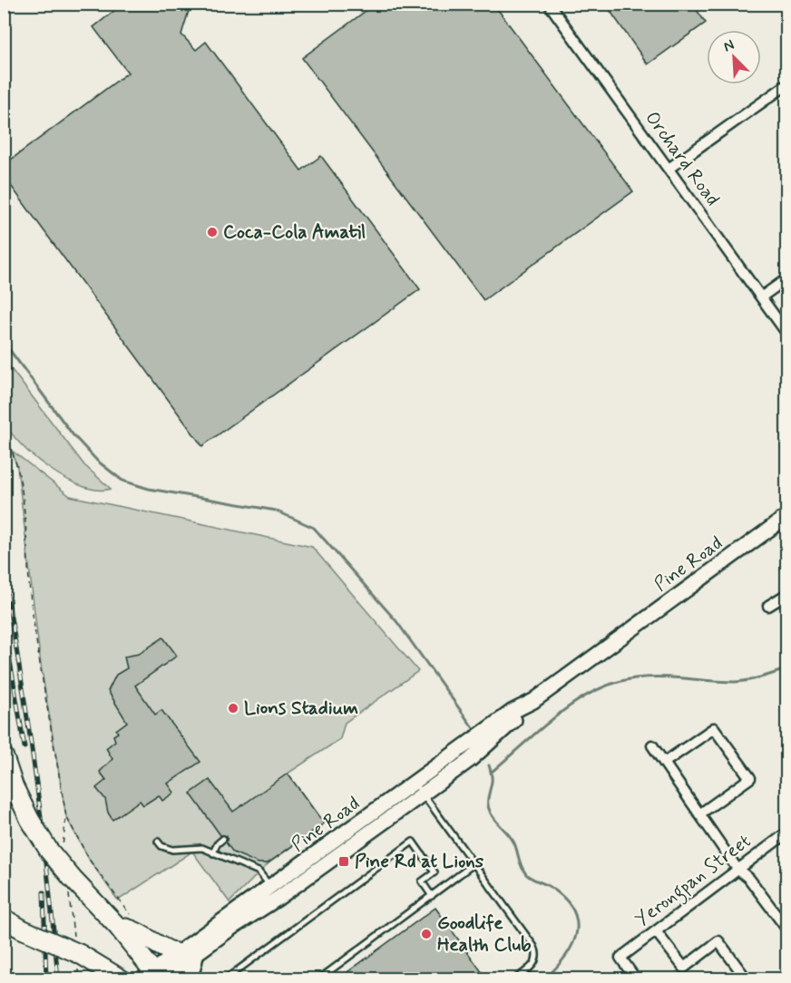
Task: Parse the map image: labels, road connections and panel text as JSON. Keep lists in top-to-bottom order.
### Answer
{
  "streets": {
    "street": ["Orchard Road", "Pine Road", "Yerongpan Street"]
  },
  "places": {
    "other": ["Coca-Cola Amatil", "Lions Stadium", "Goodlife Health Club"],
    "transit": ["Pine Rd at Lions"]
  },
  "north": "top left"
}
